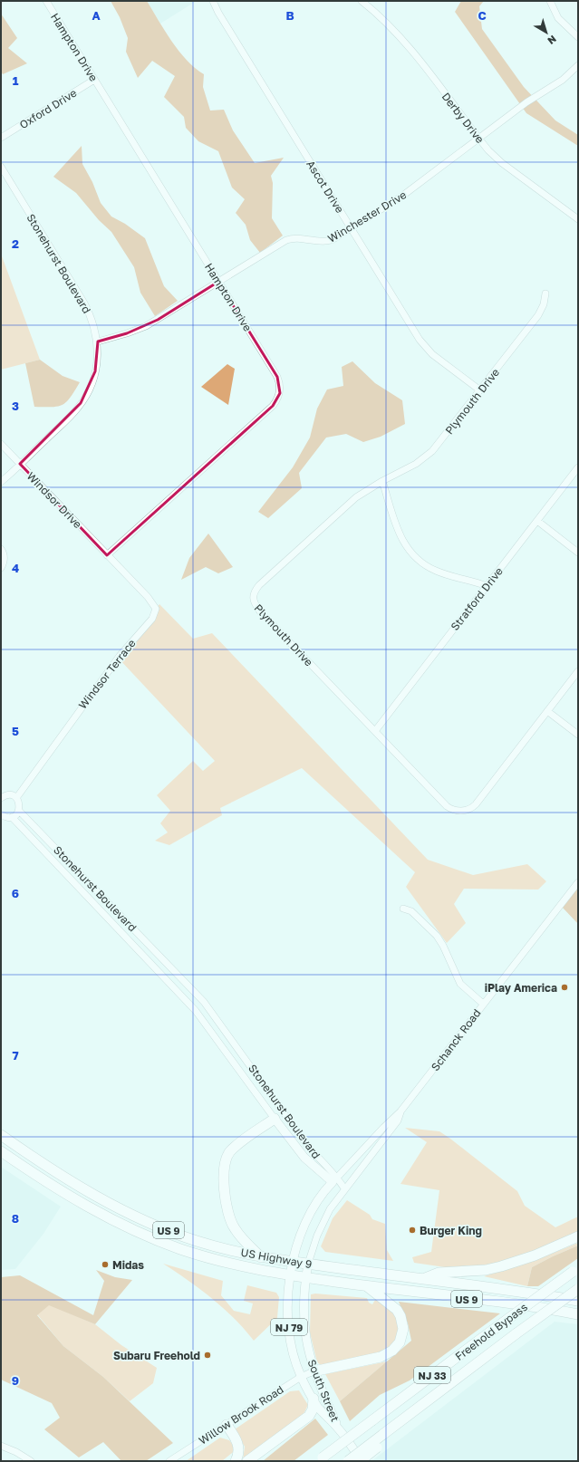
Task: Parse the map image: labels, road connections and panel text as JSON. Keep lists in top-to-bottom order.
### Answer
{
  "streets": {
    "highway": [
      "US 9",
      "US Highway 9",
      "Freehold Bypass",
      "NJ 33"
    ],
    "main road": [
      "Stonehurst Boulevard",
      "Schanck Road",
      "NJ 79",
      "South Street"
    ],
    "street": [
      "Hampton Drive",
      "Oxford Drive",
      "Derby Drive",
      "Ascot Drive",
      "Winchester Drive",
      "Plymouth Drive",
      "Windsor Drive",
      "Stratford Drive",
      "Windsor Terrace",
      "Willow Brook Road"
    ]
  },
  "crossings": [
    ["Hampton Drive", "Oxford Drive"],
    ["Hampton Drive", "Winchester Drive"],
    ["Hampton Drive", "Windsor Drive"],
    ["Hampton Drive", "Windsor Terrace"],
    ["Derby Drive", "Winchester Drive"],
    ["Ascot Drive", "Winchester Drive"],
    ["Ascot Drive", "Plymouth Drive"],
    ["Winchester Drive", "Stonehurst Boulevard"],
    ["Stonehurst Boulevard", "Windsor Drive"],
    ["Stonehurst Boulevard", "Schanck Road"],
    ["Plymouth Drive", "Stratford Drive"],
    ["Windsor Drive", "Windsor Terrace"],
    ["Schanck Road", "US Highway 9"],
    ["Schanck Road", "South Street"],
    ["US Highway 9", "South Street"],
    ["South Street", "Willow Brook Road"]
  ],
  "places": [
    "iPlay America",
    "Burger King",
    "Midas",
    "Subaru Freehold"
  ],
  "north": "bottom right",
  "grid": {
    "columns": ["A", "B", "C"],
    "rows": [
      "1",
      "2",
      "3",
      "4",
      "5",
      "6",
      "7",
      "8",
      "9"
    ]
  }
}
